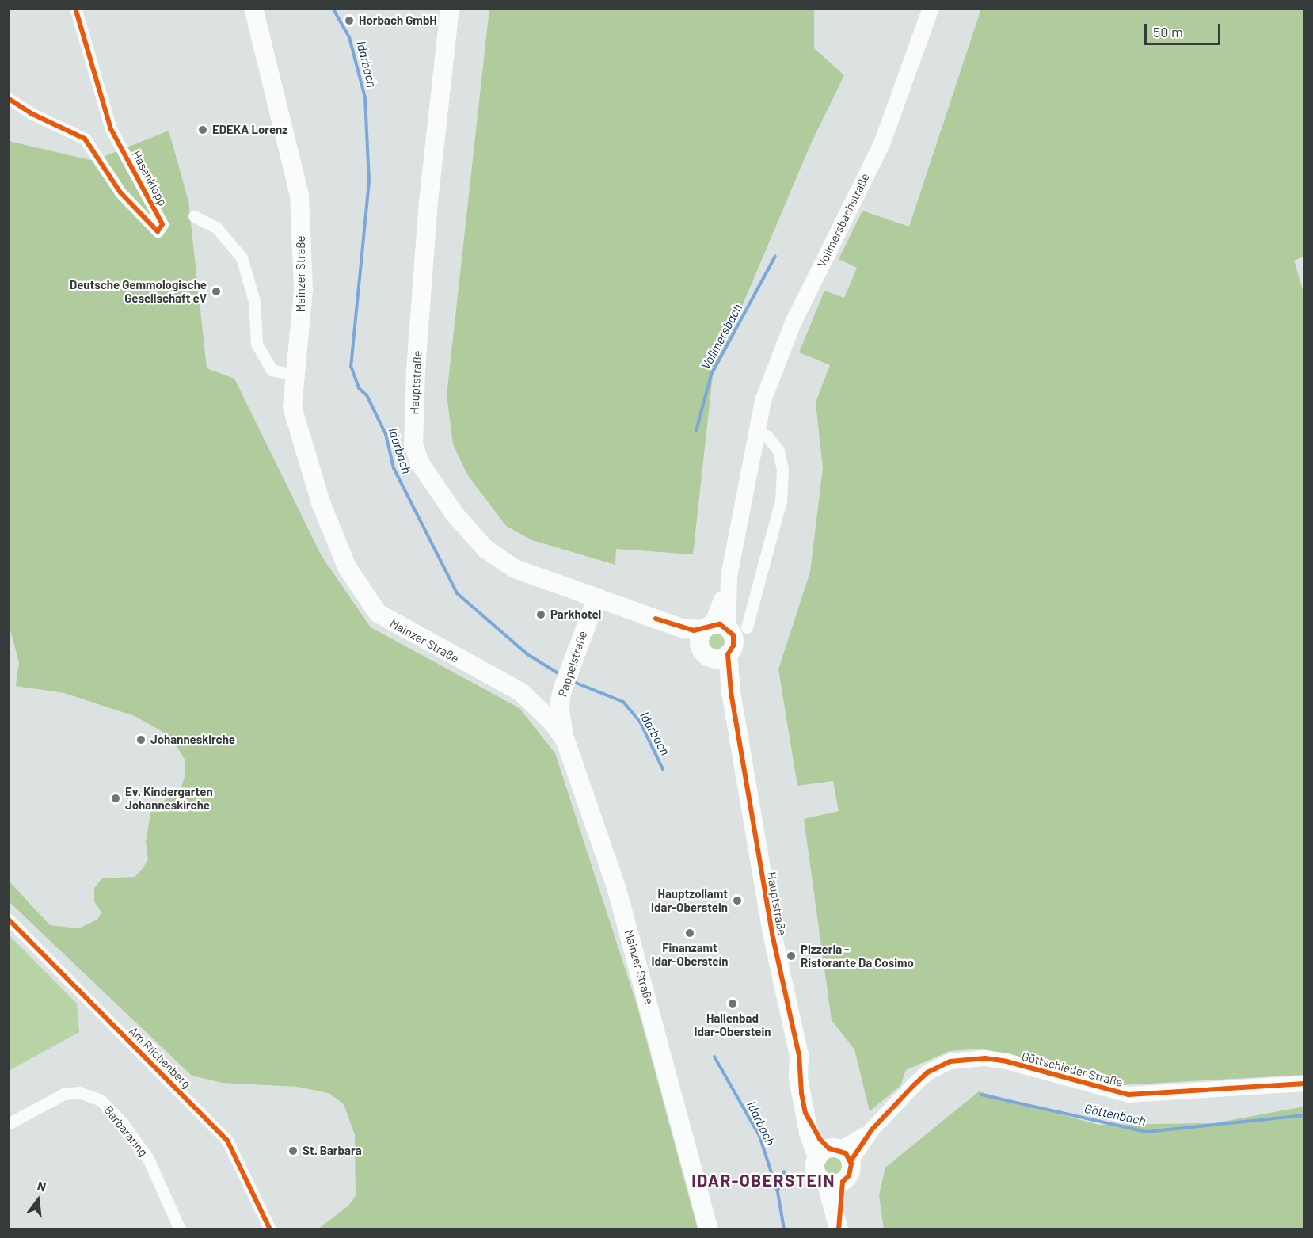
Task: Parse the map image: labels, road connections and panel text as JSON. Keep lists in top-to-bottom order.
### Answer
{
  "streets": {
    "main road": [
      "Vollmersbachstraße",
      "Mainzer Straße",
      "Hauptstraße",
      "Pappelstraße"
    ],
    "street": [
      "Hasenklopp",
      "Am Rilchenberg",
      "Göttschieder Straße",
      "Barbararing"
    ]
  },
  "crossings": [
    ["Vollmersbachstraße", "Hauptstraße"],
    ["Mainzer Straße", "Pappelstraße"],
    ["Hauptstraße", "Pappelstraße"],
    ["Hauptstraße", "Göttschieder Straße"]
  ],
  "districts": ["IDAR-OBERSTEIN"],
  "water": ["Idarbach", "Vollmersbach", "Göttenbach"],
  "places": [
    "Horbach GmbH",
    "EDEKA Lorenz",
    "Deutsche Gemmologische Gesellschaft eV",
    "Parkhotel",
    "Johanneskirche",
    "Ev. Kindergarten Johanneskirche",
    "Hauptzollamt Idar-Oberstein",
    "Finanzamt Idar-Oberstein",
    "Pizzeria - Ristorante Da Cosimo",
    "Hallenbad Idar-Oberstein",
    "St. Barbara"
  ],
  "scale_bar": "50 m",
  "north": "top"
}
